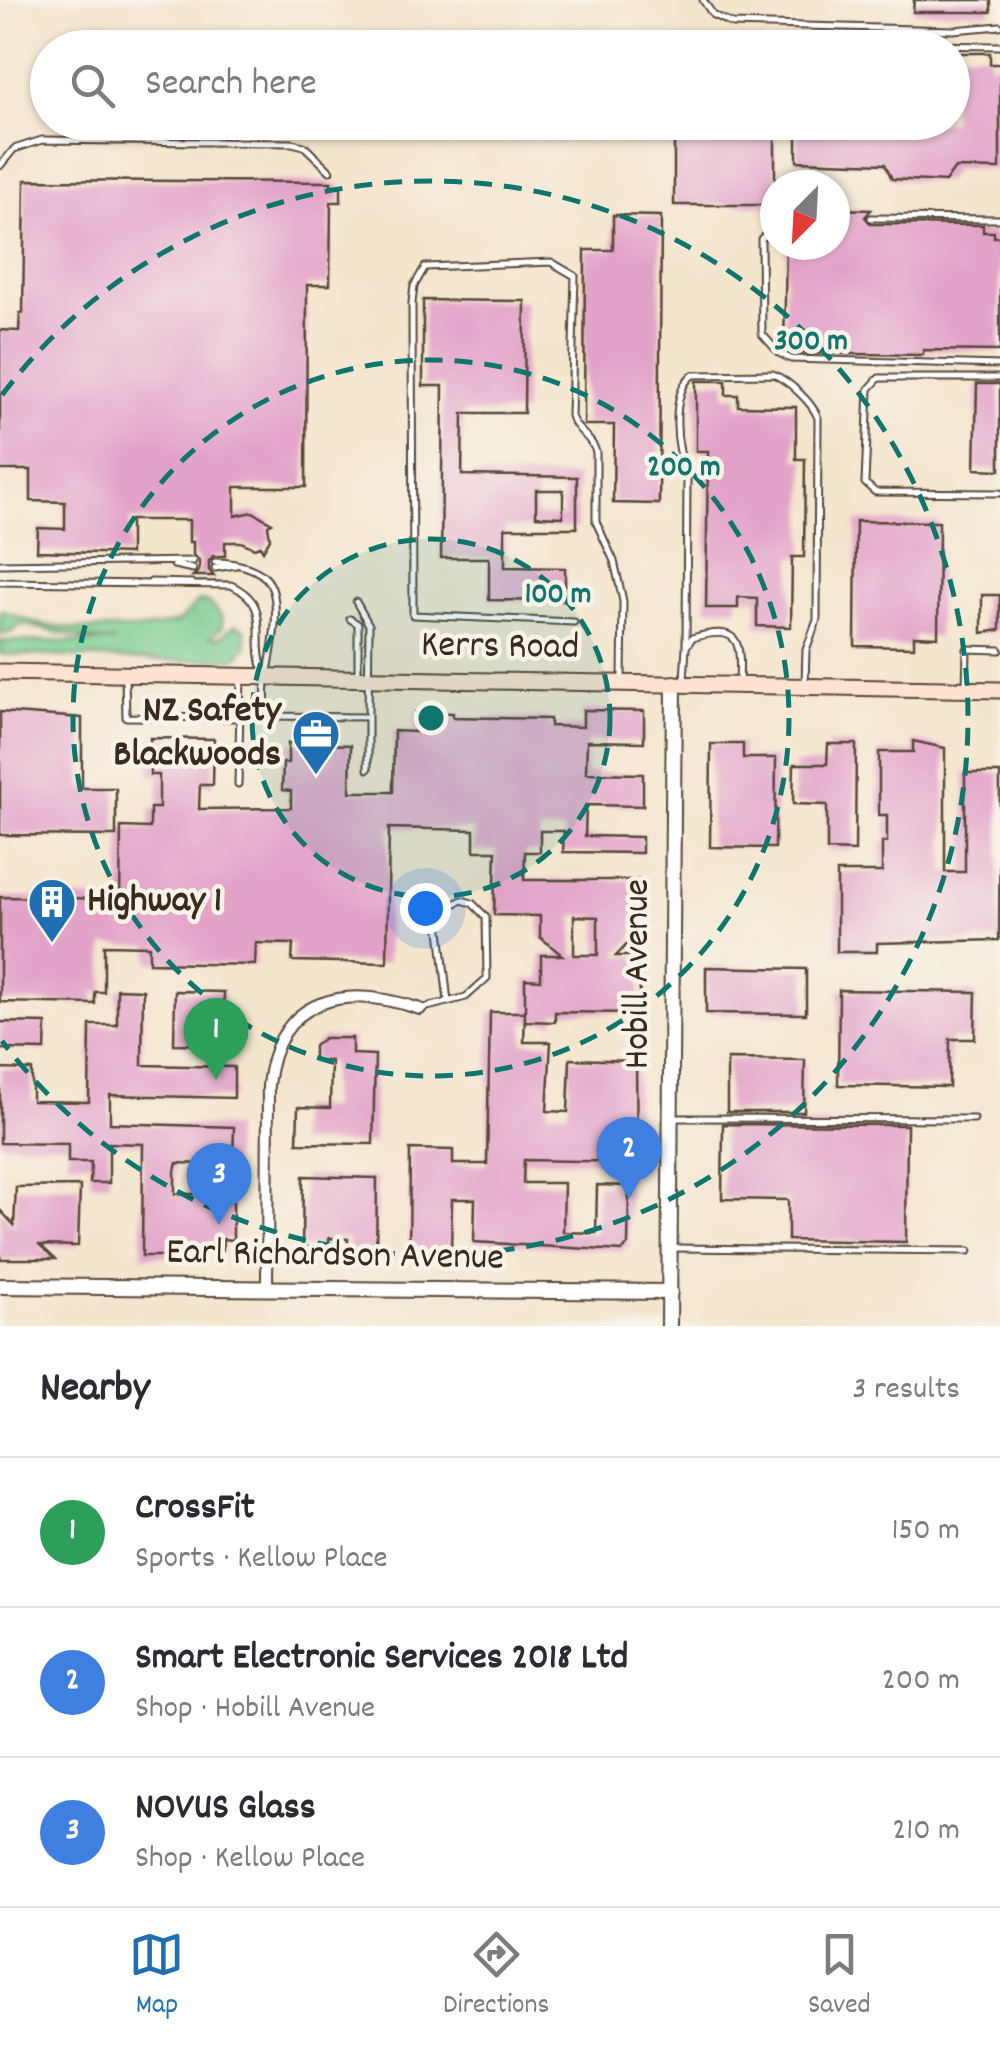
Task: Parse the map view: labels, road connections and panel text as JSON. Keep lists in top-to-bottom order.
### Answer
{
  "streets": {
    "main road": ["Kerrs Road"],
    "street": ["Hobill Avenue", "Earl Richardson Avenue"]
  },
  "crossings": [
    ["Kerrs Road", "Hobill Avenue"],
    ["Hobill Avenue", "Earl Richardson Avenue"]
  ],
  "places": {
    "office": ["NZ Safety Blackwoods"],
    "building": ["Highway 1"]
  },
  "north": "bottom left",
  "page": {
    "search": "Search here",
    "pins": ["1", "2", "3"],
    "heading": ["Nearby", "3 results"],
    "list": [
      {
        "mark": "1",
        "name": "CrossFit",
        "note": "Sports · Kellow Place",
        "value": "150 m"
      },
      {
        "mark": "2",
        "name": "Smart Electronic Services 2018 Ltd",
        "note": "Shop · Hobill Avenue",
        "value": "200 m"
      },
      {
        "mark": "3",
        "name": "NOVUS Glass",
        "note": "Shop · Kellow Place",
        "value": "210 m"
      }
    ],
    "nav": ["Map", "Directions", "Saved"]
  },
  "rings": ["300 m", "200 m", "100 m"]
}
